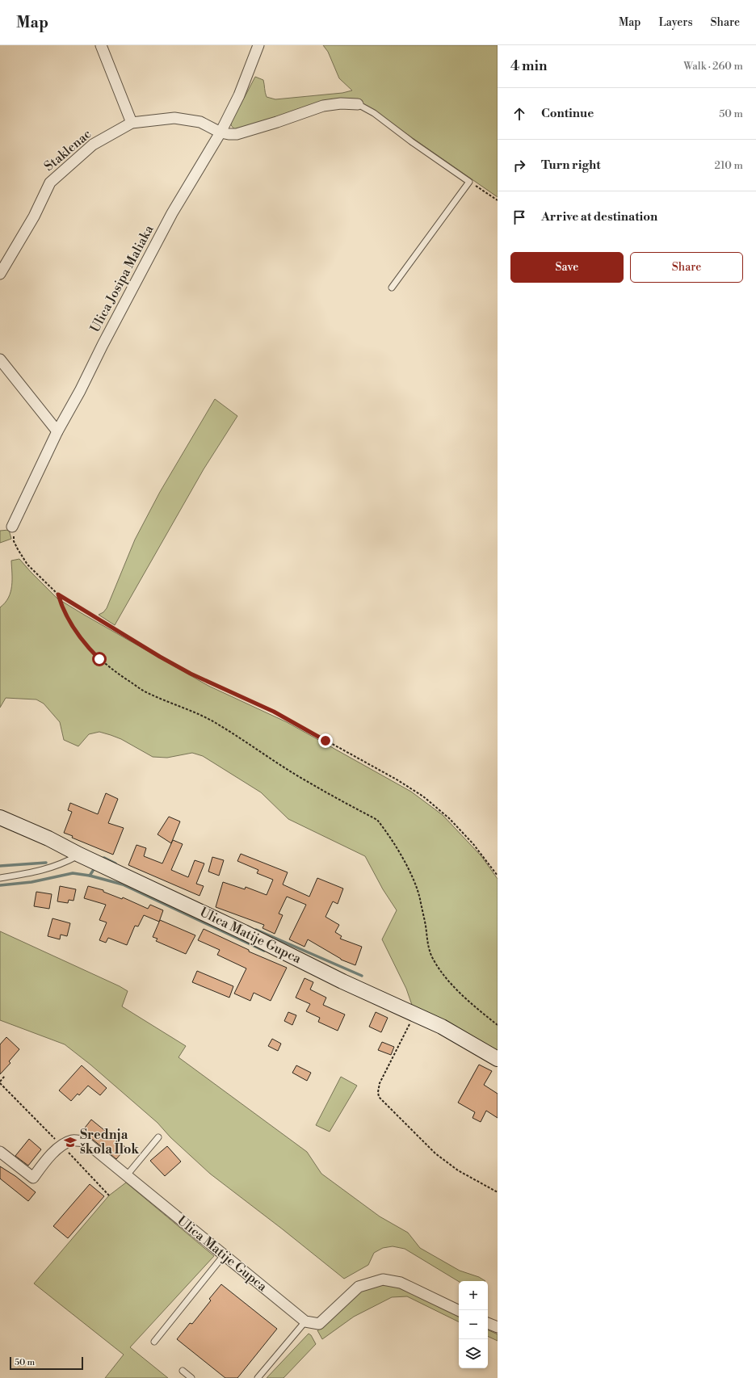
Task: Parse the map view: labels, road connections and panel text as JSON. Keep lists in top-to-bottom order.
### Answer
{
  "streets": {
    "street": ["Staklenac", "Ulica Josipa Maliaka", "Ulica Matije Gupca"]
  },
  "crossings": [
    ["Staklenac", "Ulica Josipa Maliaka"]
  ],
  "places": {
    "school or university": ["Srednja škola Ilok"]
  },
  "scale_bar": "50 m",
  "page": {
    "header": "Map",
    "nav": ["Map", "Layers", "Share"],
    "heading": ["4 min", "Walk · 260 m"],
    "list": [
      ["Continue", "50 m"],
      ["Turn right", "210 m"],
      "Arrive at destination"
    ],
    "buttons": ["Save", "Share"],
    "map_buttons": ["+", "−"],
    "scale": "50 m"
  }
}
